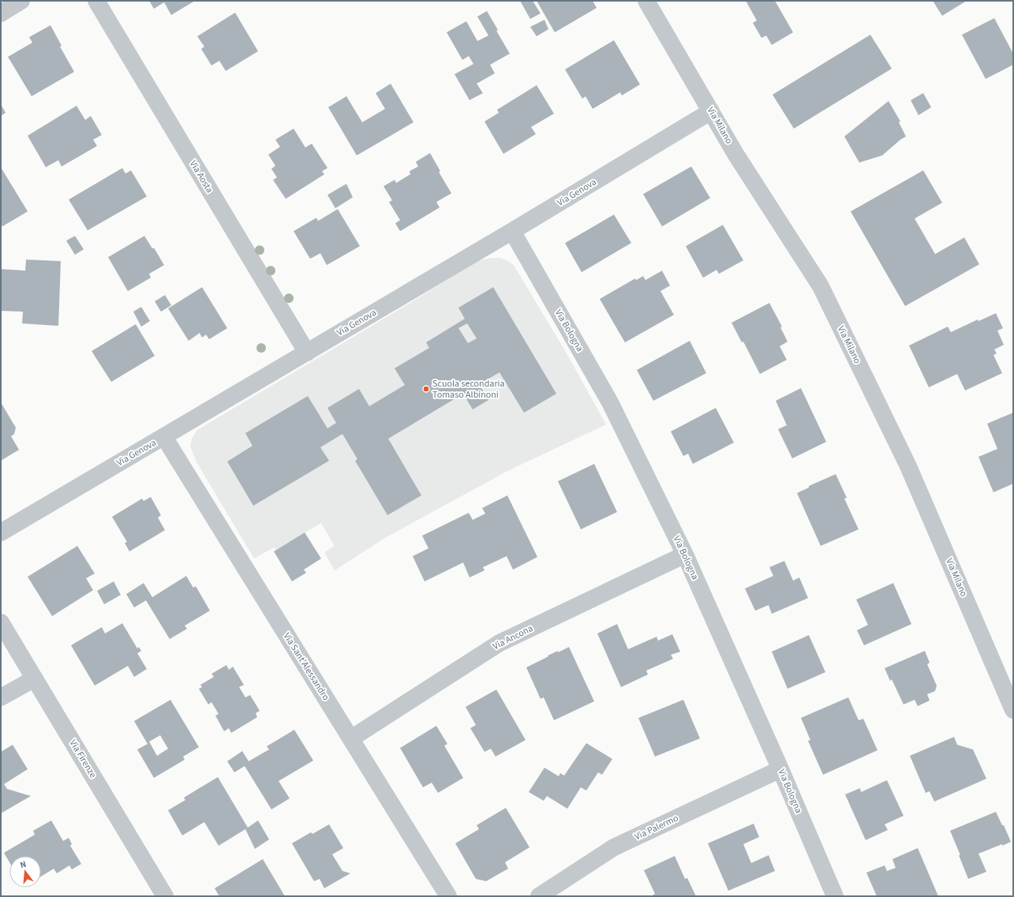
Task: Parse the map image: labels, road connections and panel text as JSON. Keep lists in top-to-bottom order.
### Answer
{
  "streets": {
    "street": [
      "Via Milano",
      "Via Aosta",
      "Via Genova",
      "Via Bologna",
      "Via Ancona",
      "Via Sant'Alessandro",
      "Via Firenze",
      "Via Palermo"
    ]
  },
  "crossings": [
    ["Via Milano", "Via Genova"],
    ["Via Aosta", "Via Genova"],
    ["Via Genova", "Via Bologna"],
    ["Via Genova", "Via Sant'Alessandro"],
    ["Via Bologna", "Via Ancona"],
    ["Via Bologna", "Via Palermo"],
    ["Via Ancona", "Via Sant'Alessandro"]
  ],
  "places": ["Scuola secondaria Tomaso Albinoni"],
  "north": "top"
}
